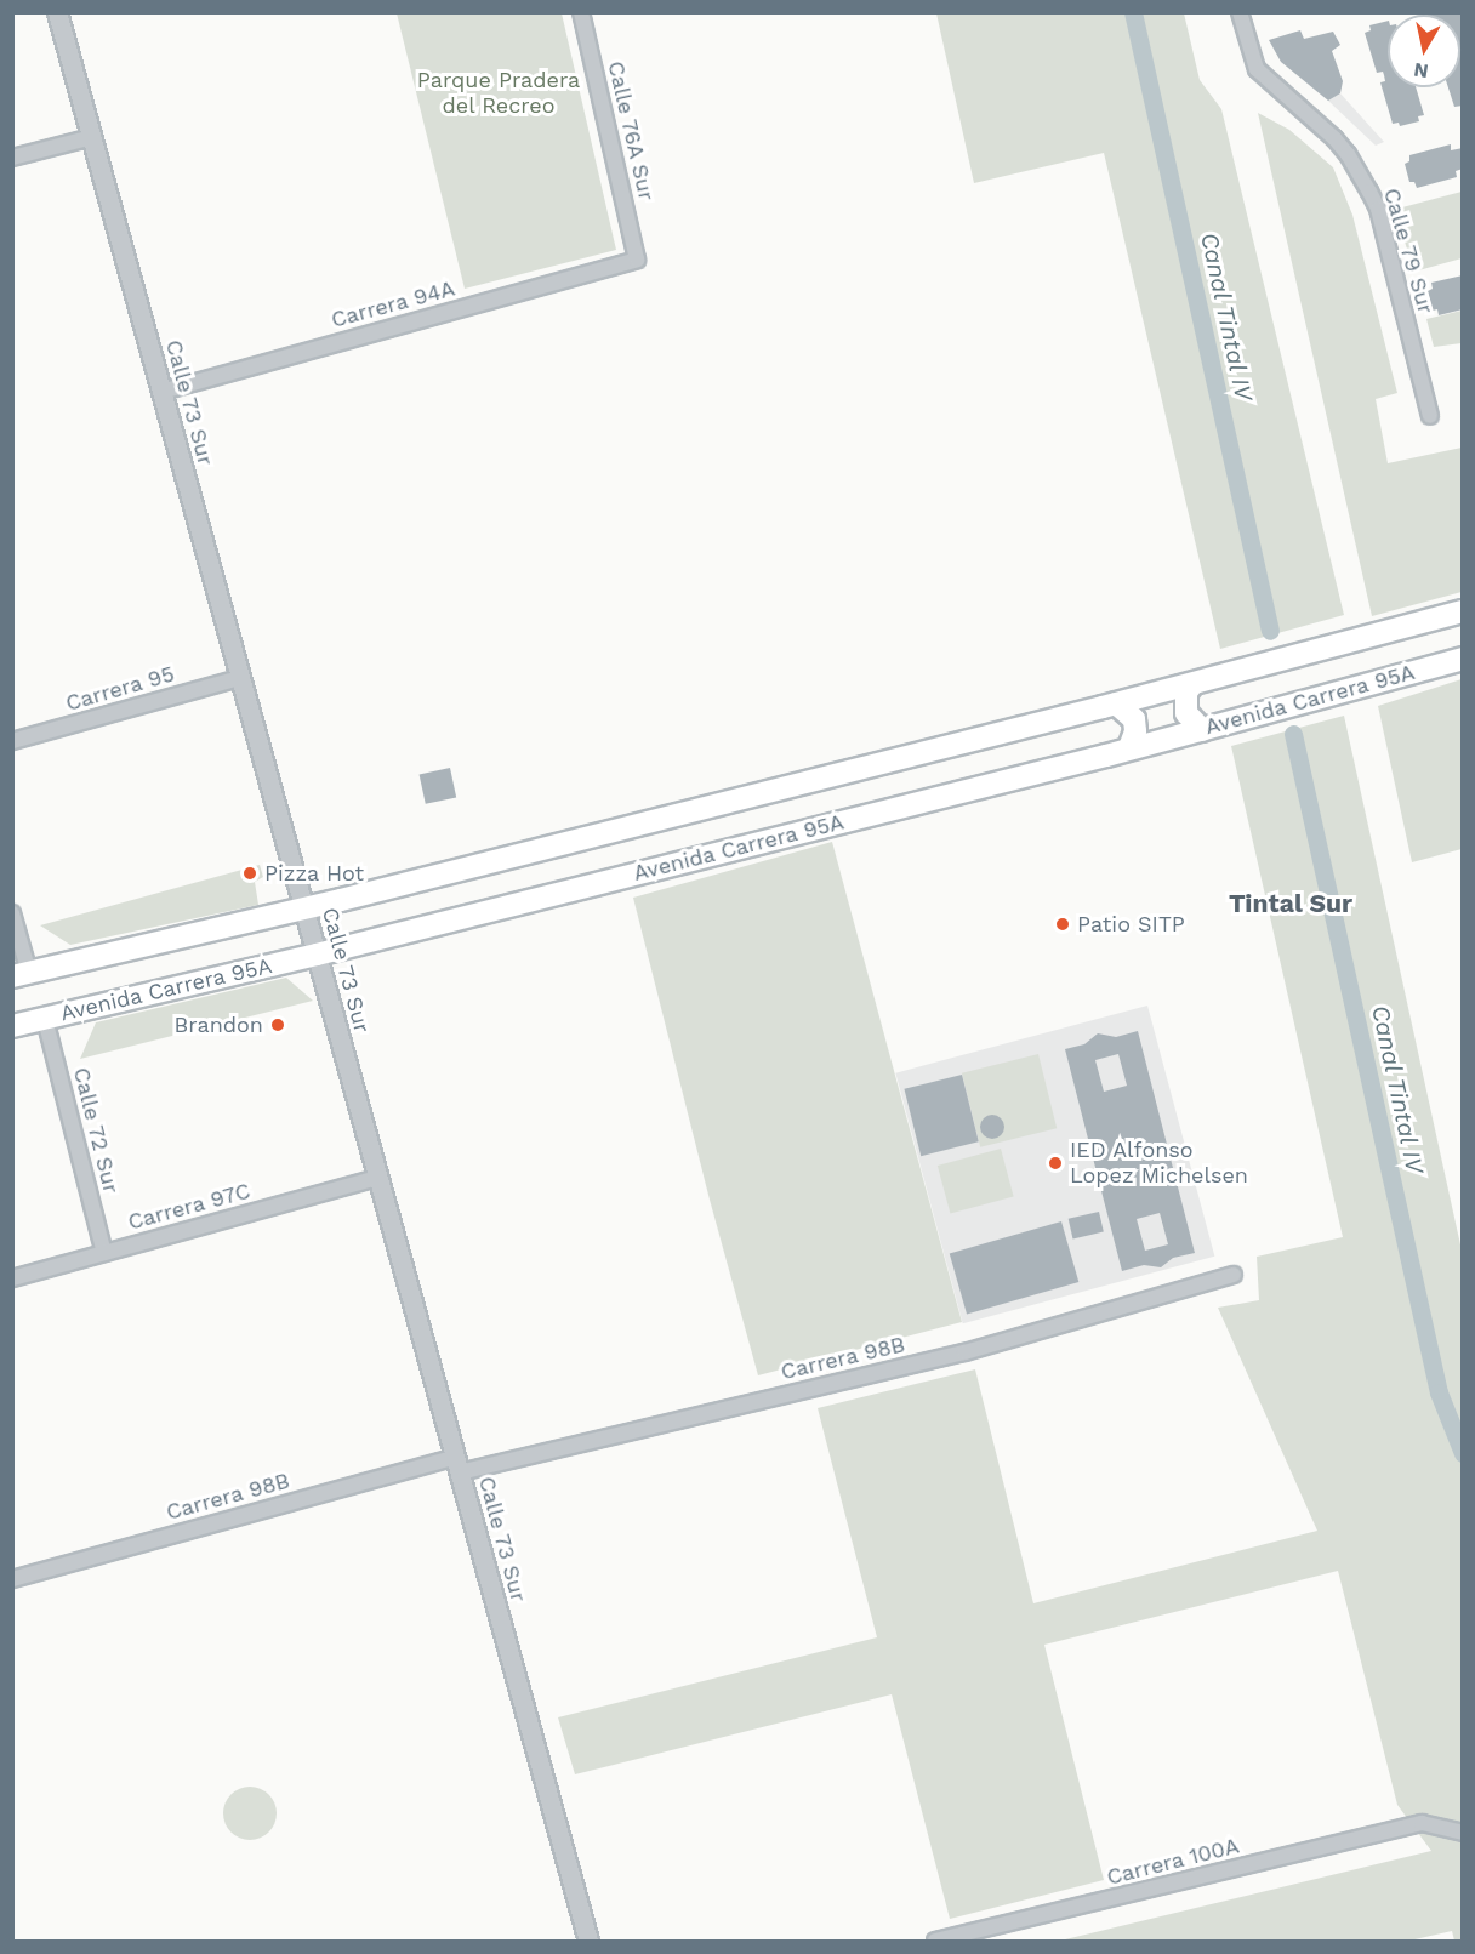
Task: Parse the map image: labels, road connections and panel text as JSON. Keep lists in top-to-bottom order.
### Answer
{
  "streets": {
    "main road": ["Avenida Carrera 95A"],
    "street": [
      "Calle 76A Sur",
      "Calle 79 Sur",
      "Carrera 94A",
      "Calle 73 Sur",
      "Carrera 95",
      "Calle 72 Sur",
      "Carrera 97C",
      "Carrera 98B",
      "Carrera 100A"
    ]
  },
  "crossings": [
    ["Calle 76A Sur", "Carrera 94A"],
    ["Carrera 94A", "Calle 73 Sur"],
    ["Calle 73 Sur", "Carrera 95"],
    ["Calle 73 Sur", "Avenida Carrera 95A"],
    ["Calle 73 Sur", "Carrera 97C"],
    ["Calle 73 Sur", "Carrera 98B"],
    ["Avenida Carrera 95A", "Calle 72 Sur"],
    ["Calle 72 Sur", "Carrera 97C"]
  ],
  "districts": ["Tintal Sur"],
  "water": ["Canal Tintal IV"],
  "parks": ["Parque Pradera del Recreo"],
  "places": [
    "Pizza Hot",
    "Patio SITP",
    "Brandon",
    "IED Alfonso Lopez Michelsen"
  ],
  "north": "bottom"
}
